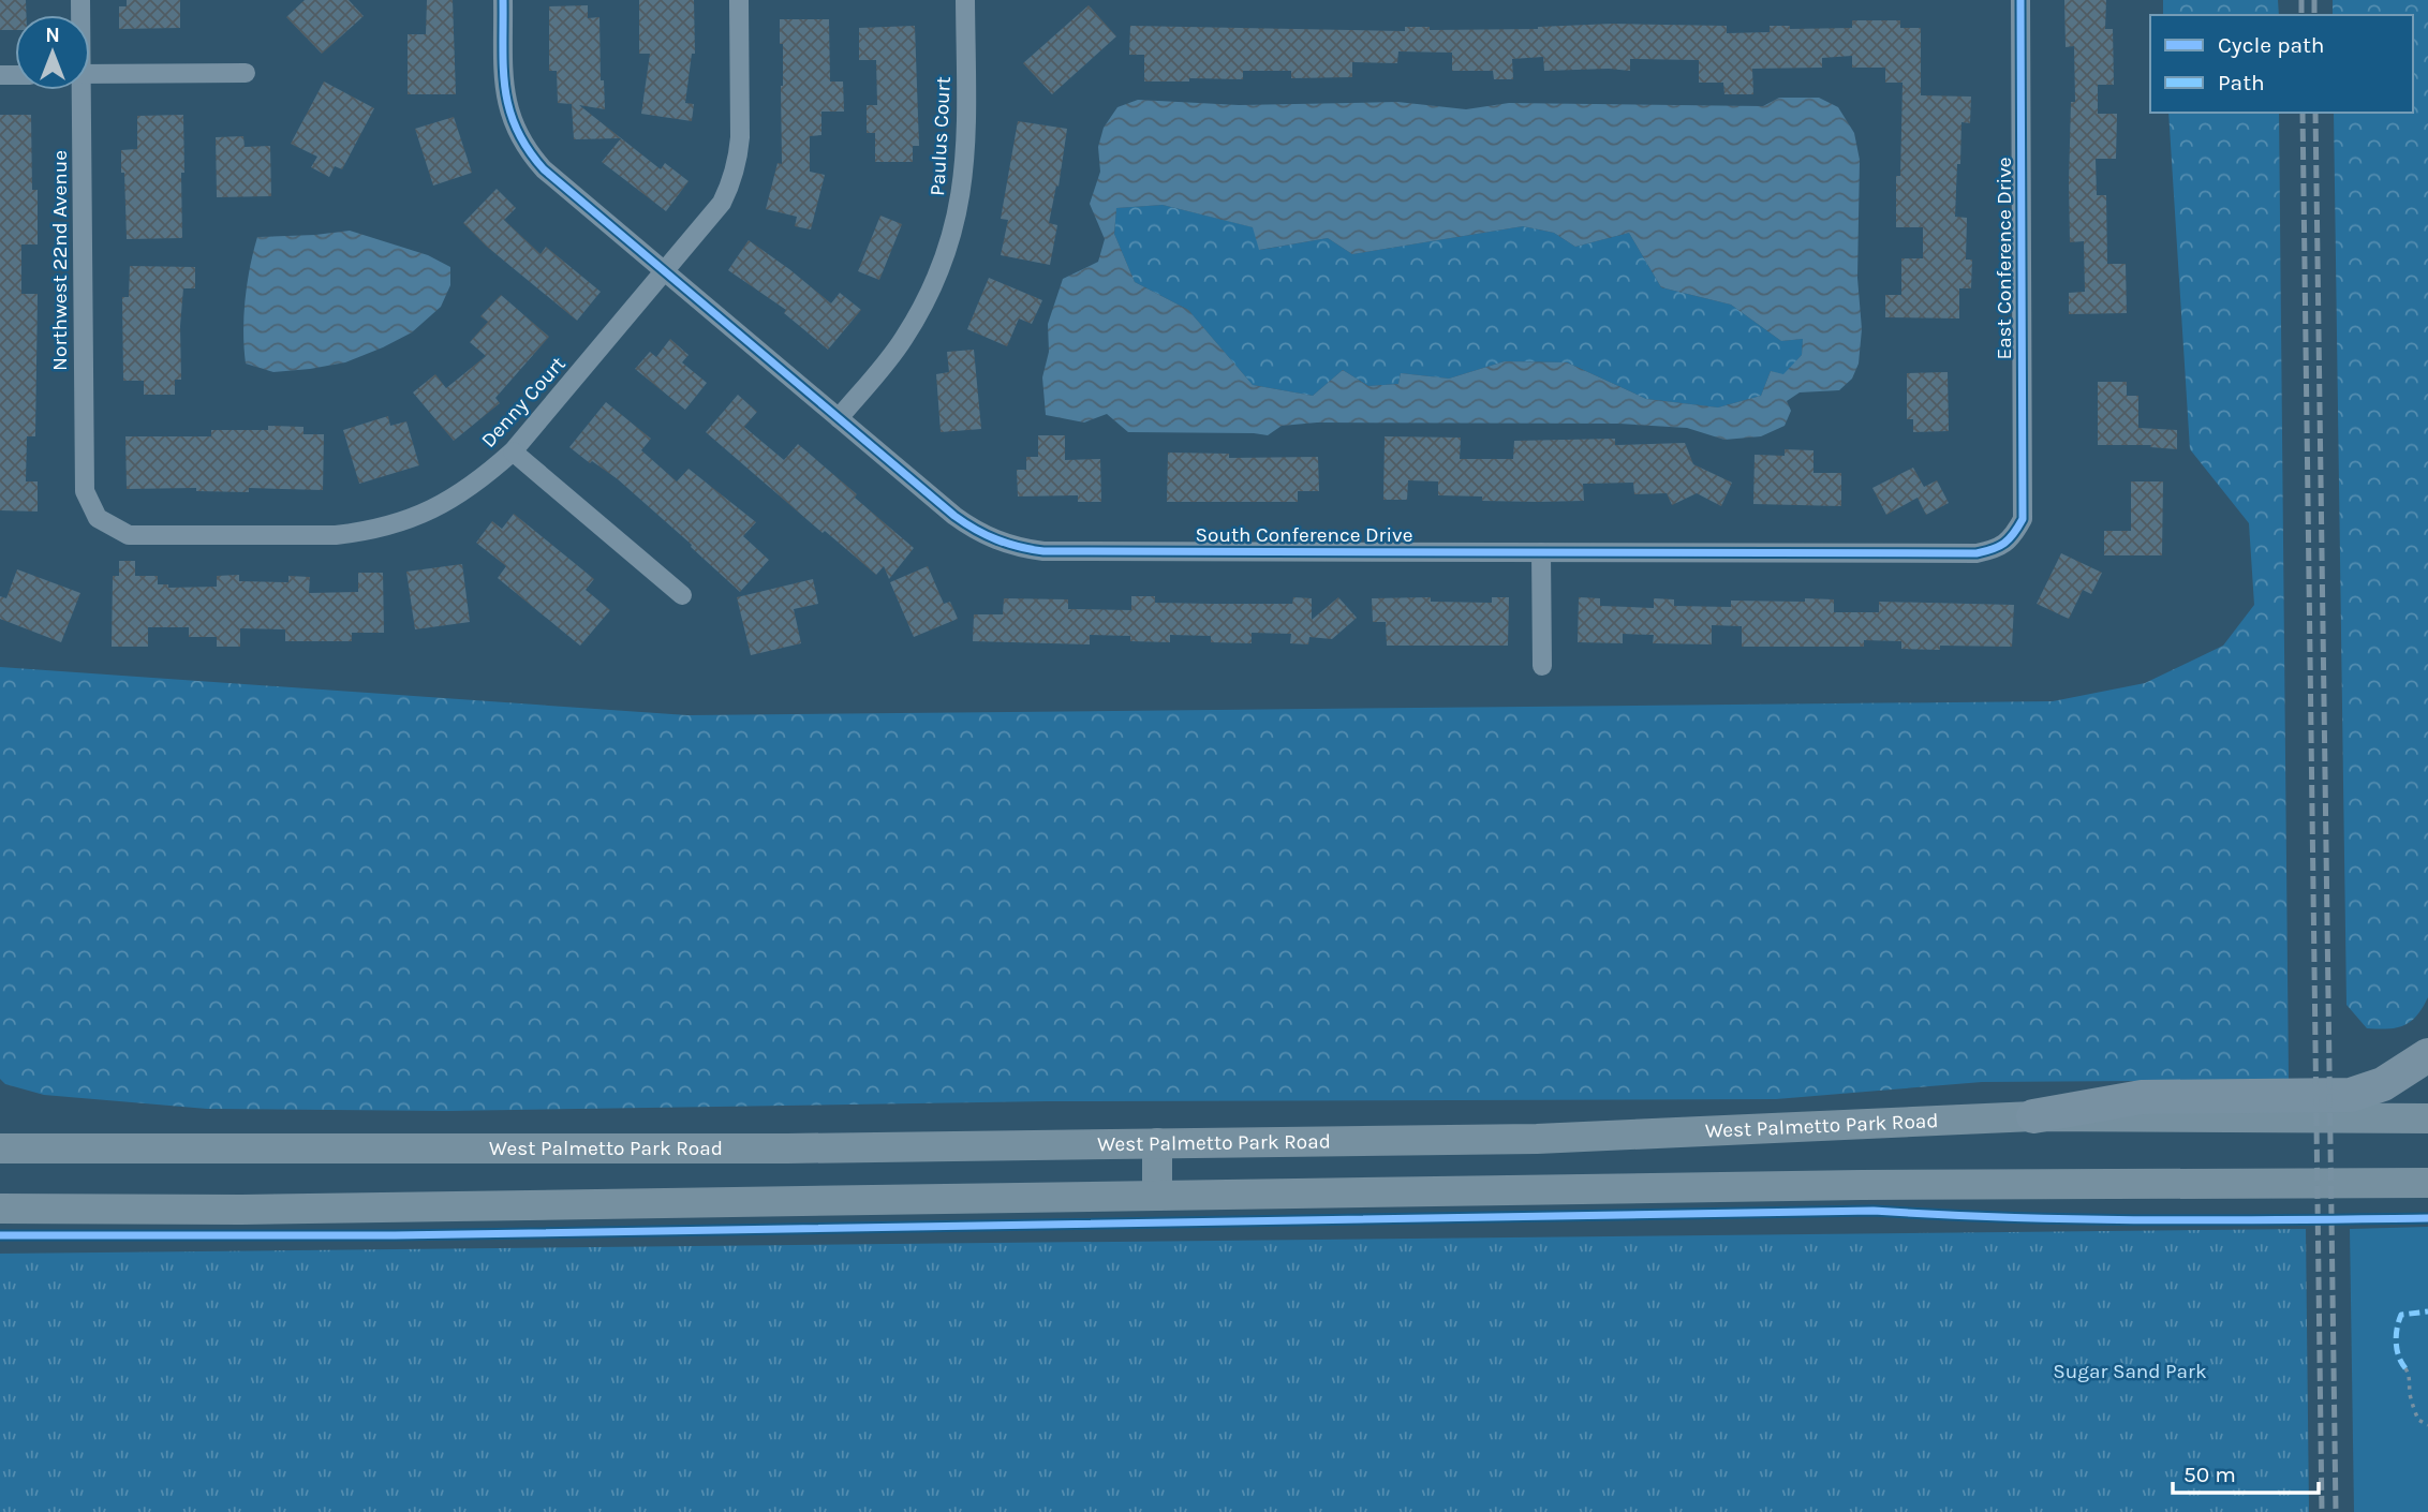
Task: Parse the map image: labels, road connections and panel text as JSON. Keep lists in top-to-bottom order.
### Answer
{
  "streets": {
    "main road": ["West Palmetto Park Road"],
    "street": [
      "Paulus Court",
      "East Conference Drive",
      "Northwest 22nd Avenue",
      "Denny Court",
      "South Conference Drive"
    ]
  },
  "crossings": [
    ["Paulus Court", "South Conference Drive"],
    ["East Conference Drive", "South Conference Drive"],
    ["Northwest 22nd Avenue", "Denny Court"],
    ["Denny Court", "South Conference Drive"]
  ],
  "parks": ["Sugar Sand Park"],
  "legend": ["Cycle path", "Path"],
  "scale_bar": "50 m",
  "north": "top"
}
